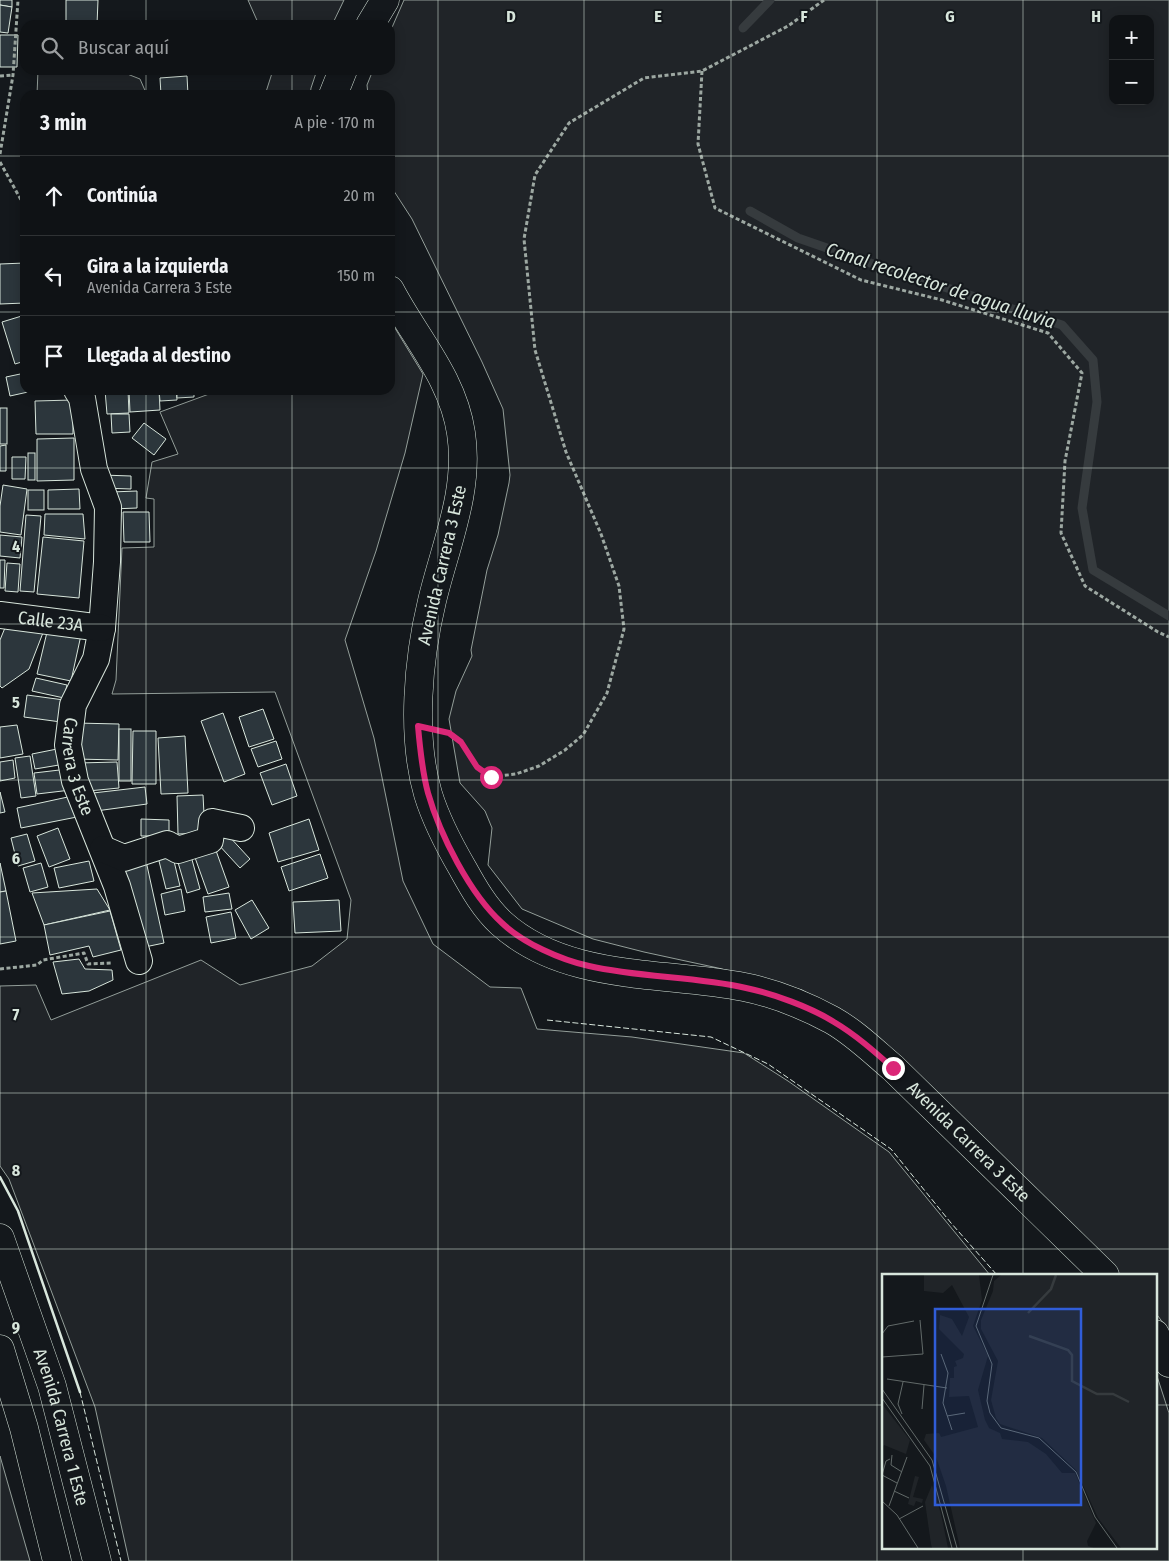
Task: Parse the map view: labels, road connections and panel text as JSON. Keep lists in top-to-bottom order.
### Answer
{
  "streets": {
    "main road": ["Avenida Carrera 3 Este", "Avenida Carrera 1 Este"],
    "street": ["Calle 23A", "Carrera 3 Este"]
  },
  "crossings": [
    ["Calle 23A", "Carrera 3 Este"]
  ],
  "water": ["Canal recolector de agua lluvia"],
  "page": {
    "map_buttons": ["+", "−"],
    "search": "Buscar aquí",
    "heading": ["3 min", "A pie · 170 m"],
    "list": [
      ["Continúa", "20 m"],
      ["Gira a la izquierda", "Avenida Carrera 3 Este", "150 m"],
      "Llegada al destino"
    ]
  },
  "grid": {
    "columns": [
      "D",
      "E",
      "F",
      "G",
      "H"
    ],
    "rows": [
      "4",
      "5",
      "6",
      "7",
      "8",
      "9"
    ]
  }
}
